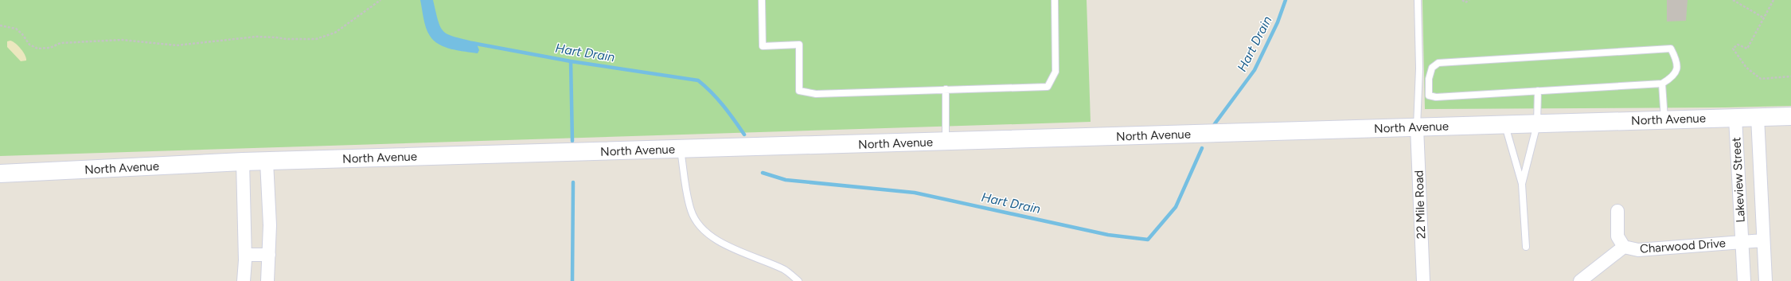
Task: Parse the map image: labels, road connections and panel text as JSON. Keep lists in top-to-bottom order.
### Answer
{
  "streets": {
    "street": [
      "North Avenue",
      "Lakeview Street",
      "22 Mile Road",
      "Charwood Drive"
    ]
  },
  "crossings": [
    ["North Avenue", "Lakeview Street"],
    ["North Avenue", "22 Mile Road"],
    ["Lakeview Street", "Charwood Drive"]
  ],
  "water": ["Hart Drain"]
}
